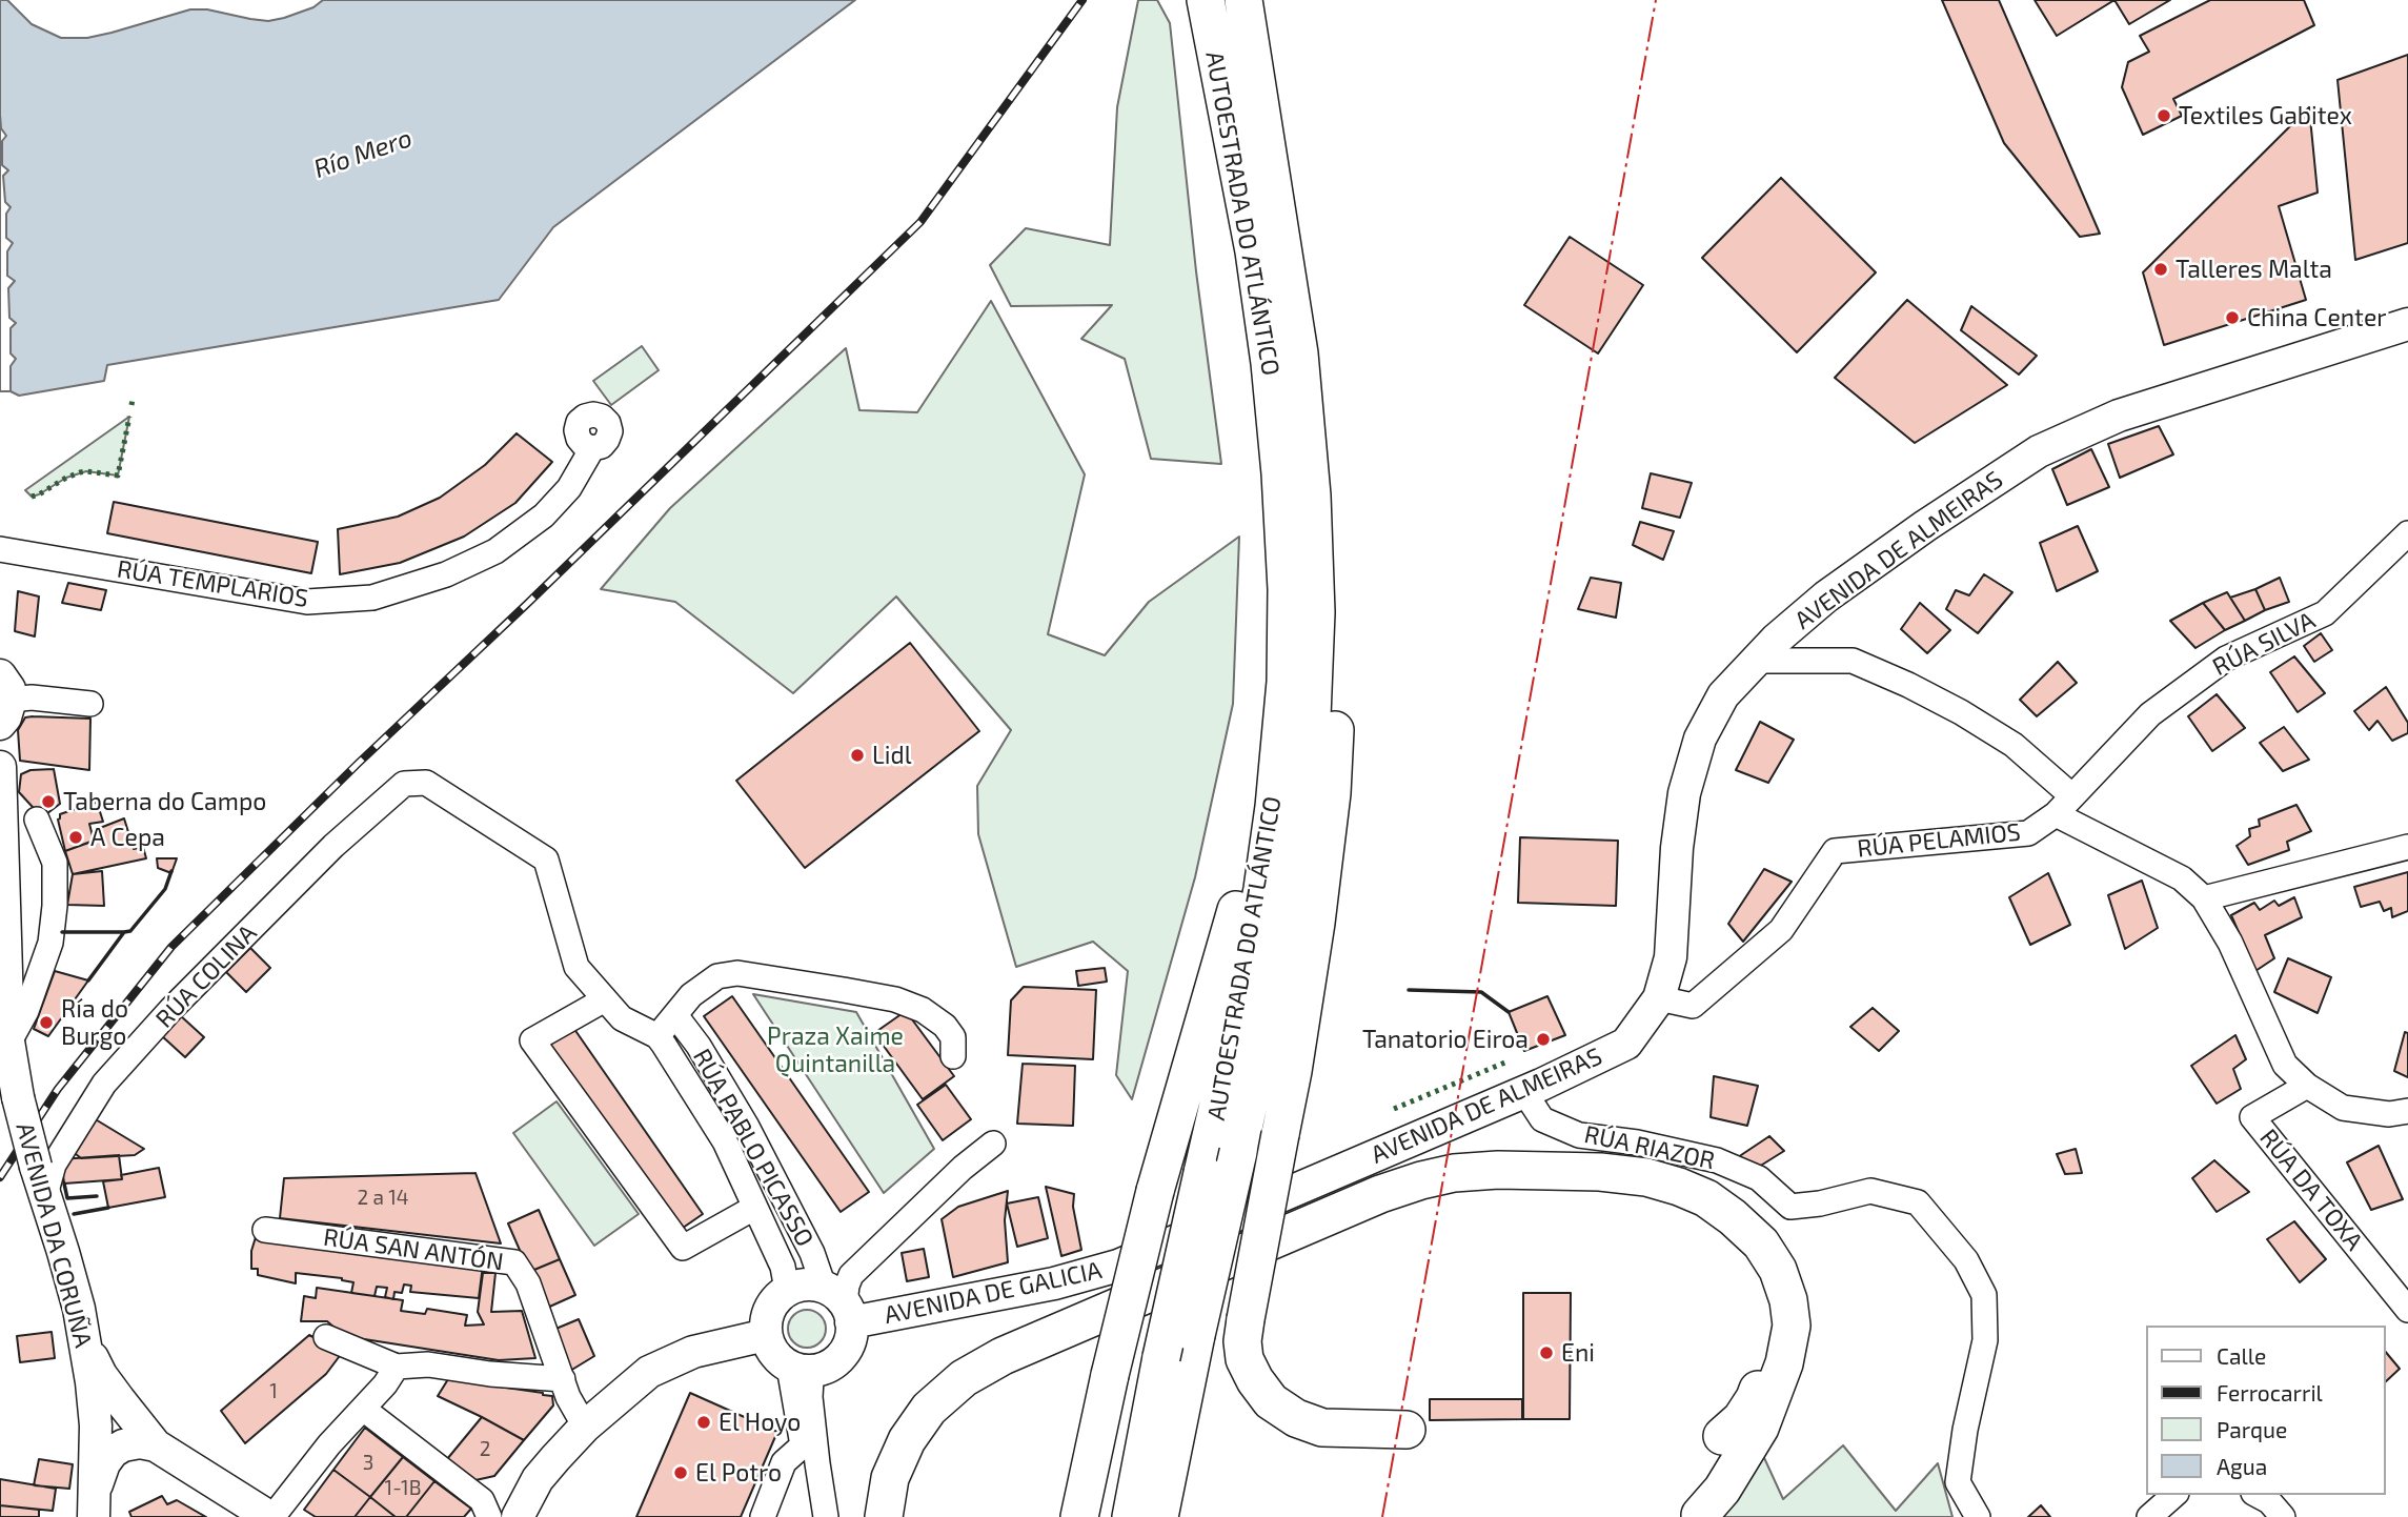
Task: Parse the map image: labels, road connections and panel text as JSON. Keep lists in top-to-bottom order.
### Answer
{
  "streets": {
    "highway": ["AUTOESTRADA DO ATLÁNTICO"],
    "main road": ["AVENIDA DE ALMEIRAS", "AVENIDA DA CORUÑA", "AVENIDA DE GALICIA"],
    "street": [
      "RÚA TEMPLARIOS",
      "RÚA SILVA",
      "RÚA PELAMIOS",
      "RÚA COLINA",
      "RÚA PABLO PICASSO",
      "RÚA RIAZOR",
      "RÚA DA TOXA",
      "RÚA SAN ANTÓN"
    ]
  },
  "crossings": [
    ["AVENIDA DE ALMEIRAS", "RÚA PELAMIOS"],
    ["AVENIDA DE ALMEIRAS", "RÚA RIAZOR"],
    ["AVENIDA DE ALMEIRAS", "AVENIDA DE GALICIA"],
    ["RÚA SILVA", "RÚA PELAMIOS"],
    ["RÚA COLINA", "AVENIDA DA CORUÑA"],
    ["RÚA PABLO PICASSO", "AVENIDA DE GALICIA"]
  ],
  "water": ["Río Mero"],
  "parks": ["Praza Xaime Quintanilla"],
  "places": [
    "Textiles Gabitex",
    "Talleres Malta",
    "China Center",
    "Lidl",
    "Taberna do Campo",
    "A Cepa",
    "Ría do Burgo",
    "Tanatorio Eiroa",
    "Eni",
    "El Hoyo",
    "El Potro"
  ],
  "house_numbers": [
    "2 a 14",
    "1",
    "2",
    "3",
    "1-1B"
  ],
  "legend": [
    "Calle",
    "Ferrocarril",
    "Parque",
    "Agua"
  ]
}
